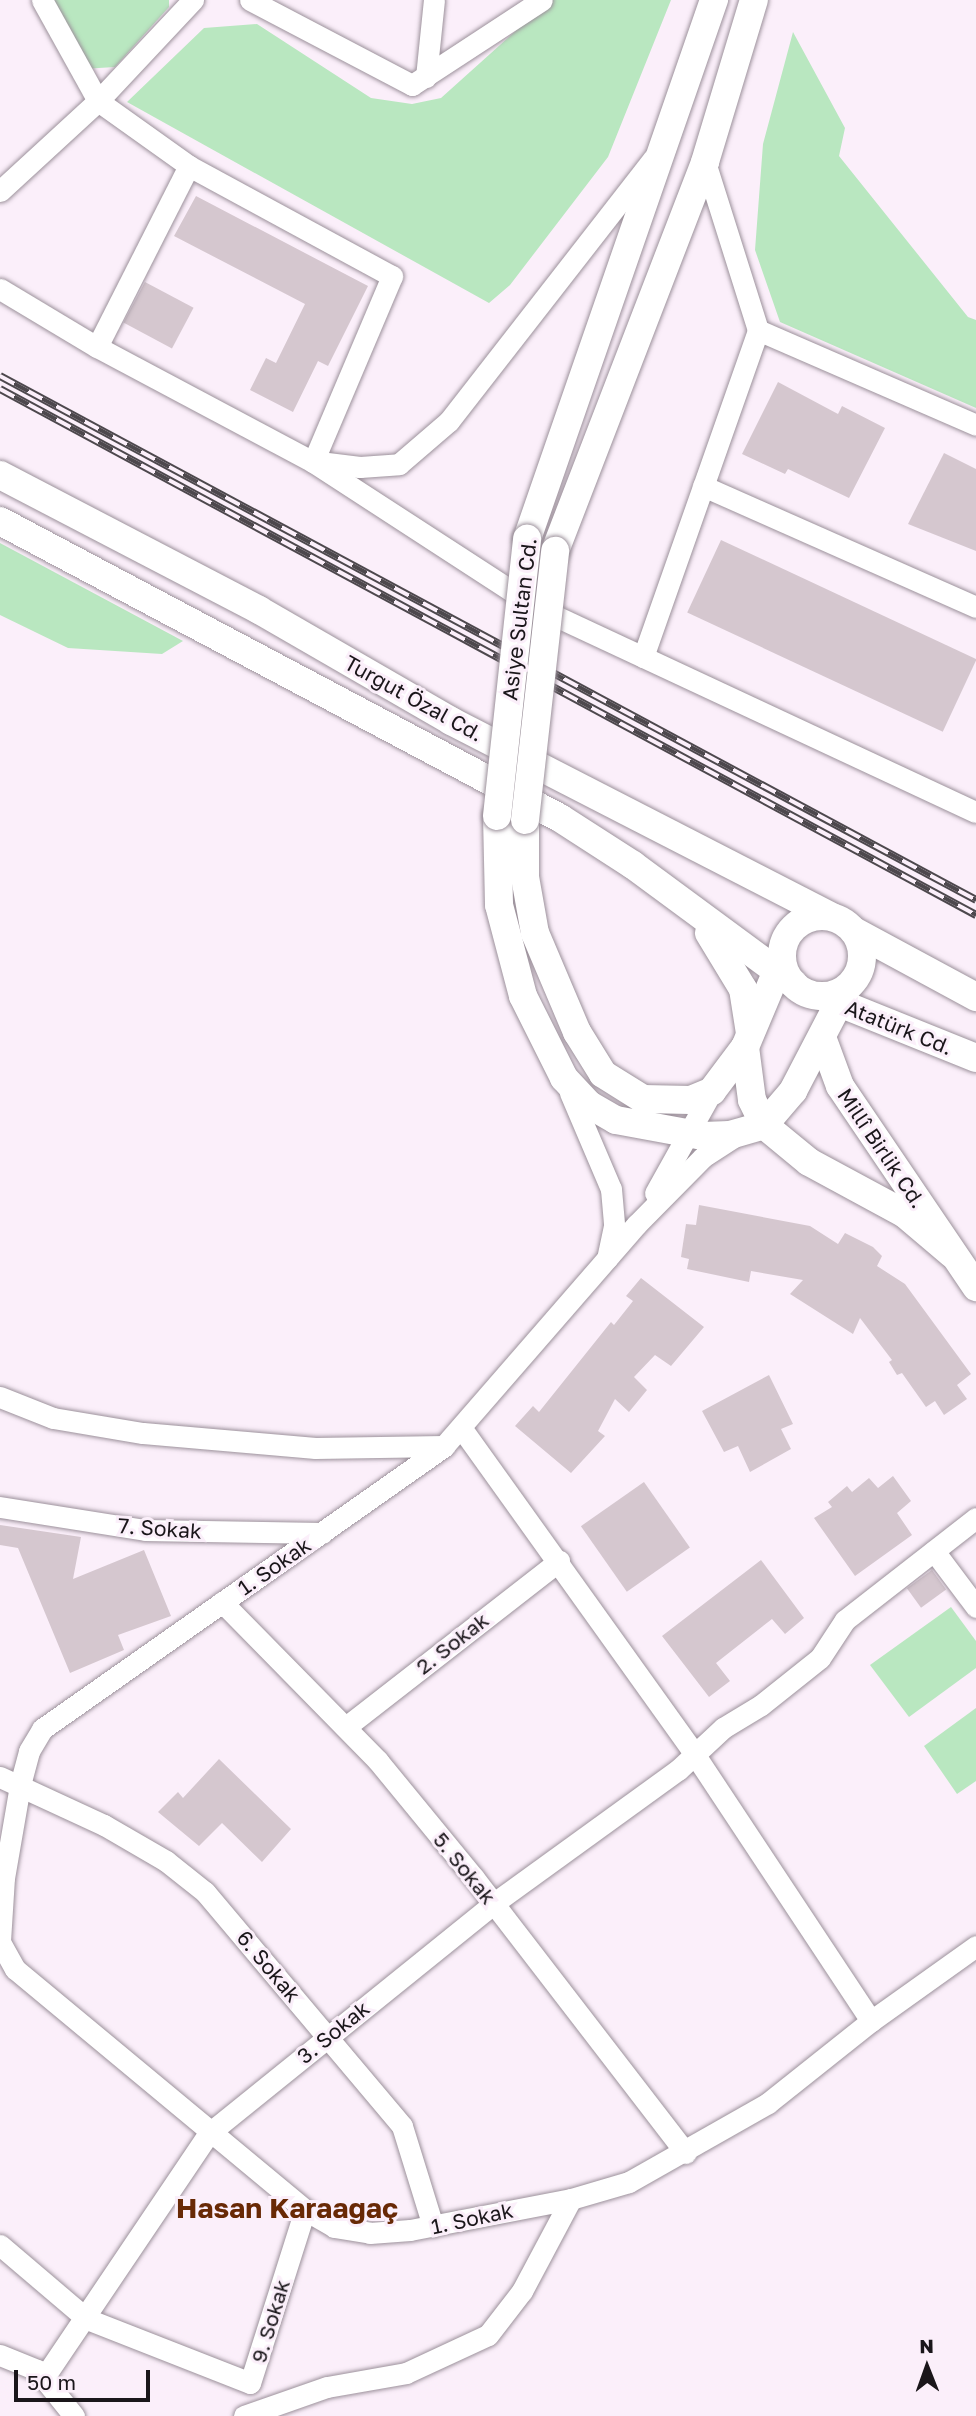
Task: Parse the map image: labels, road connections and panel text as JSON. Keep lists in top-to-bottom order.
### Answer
{
  "streets": {
    "main road": [
      "Asiye Sultan Cd.",
      "Turgut Özal Cd.",
      "Atatürk Cd.",
      "Millî Birlik Cd."
    ],
    "street": [
      "7. Sokak",
      "1. Sokak",
      "2. Sokak",
      "5. Sokak",
      "6. Sokak",
      "3. Sokak",
      "9. Sokak"
    ]
  },
  "crossings": [
    ["Asiye Sultan Cd.", "Millî Birlik Cd."],
    ["Asiye Sultan Cd.", "1. Sokak"],
    ["Turgut Özal Cd.", "Atatürk Cd."],
    ["7. Sokak", "1. Sokak"],
    ["1. Sokak", "5. Sokak"],
    ["1. Sokak", "6. Sokak"],
    ["1. Sokak", "3. Sokak"],
    ["1. Sokak", "9. Sokak"],
    ["2. Sokak", "5. Sokak"],
    ["5. Sokak", "3. Sokak"],
    ["6. Sokak", "3. Sokak"],
    ["3. Sokak", "9. Sokak"]
  ],
  "districts": ["Hasan Karaağaç"],
  "scale_bar": "50 m",
  "north": "top"
}
